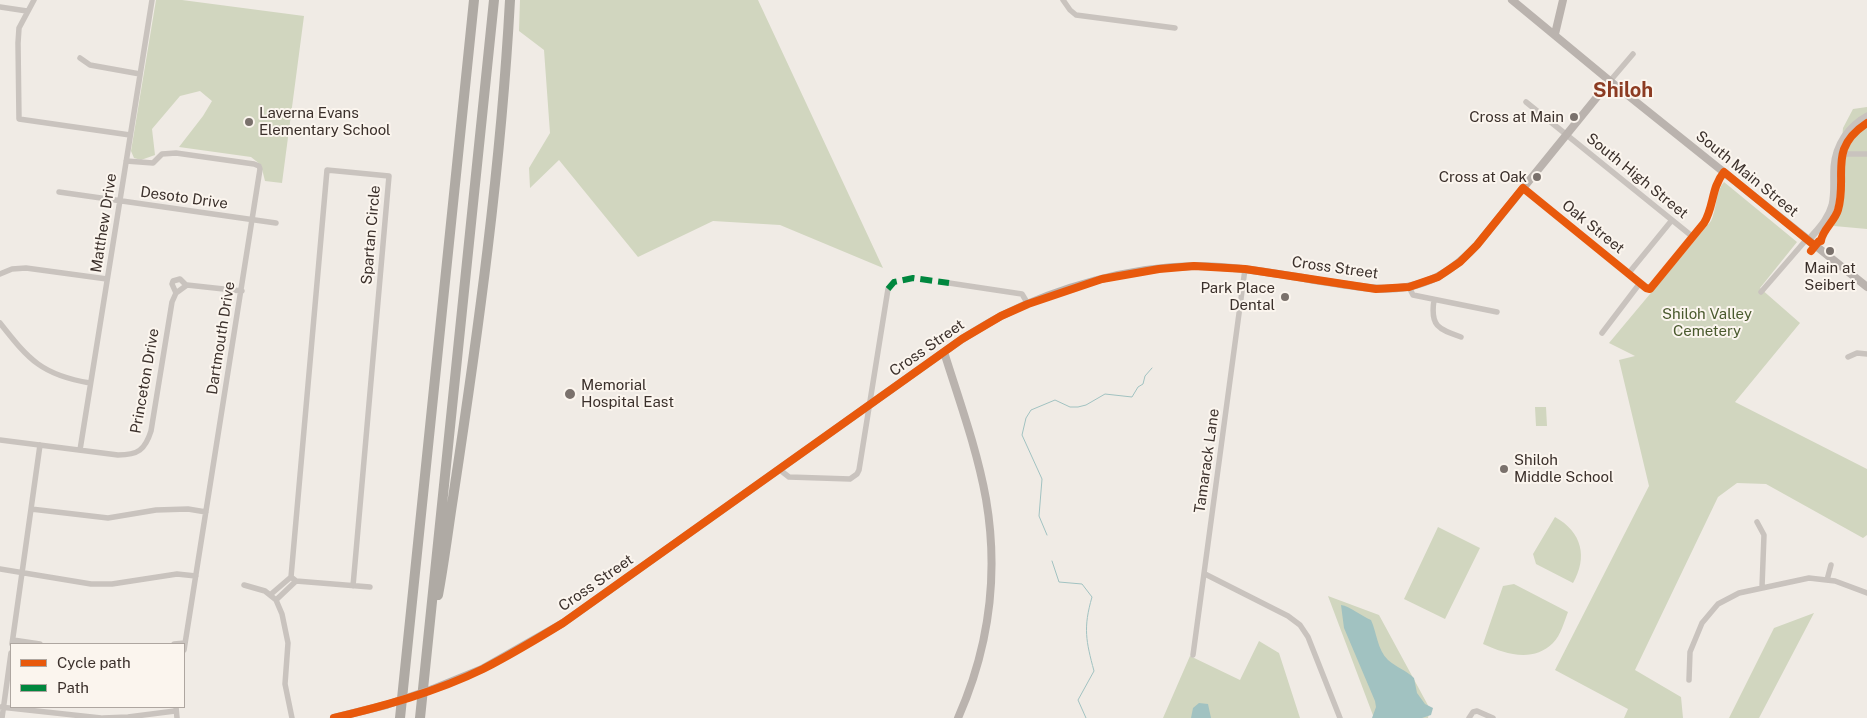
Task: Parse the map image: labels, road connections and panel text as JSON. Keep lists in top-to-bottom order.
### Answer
{
  "streets": {
    "main road": ["South Main Street", "Cross Street"],
    "street": [
      "South High Street",
      "Desoto Drive",
      "Matthew Drive",
      "Oak Street",
      "Spartan Circle",
      "Dartmouth Drive",
      "Princeton Drive",
      "Tamarack Lane"
    ]
  },
  "crossings": [
    ["South Main Street", "Cross Street"],
    ["South High Street", "Oak Street"],
    ["South High Street", "Cross Street"],
    ["Desoto Drive", "Matthew Drive"],
    ["Desoto Drive", "Dartmouth Drive"],
    ["Matthew Drive", "Dartmouth Drive"],
    ["Matthew Drive", "Princeton Drive"],
    ["Oak Street", "Cross Street"],
    ["Cross Street", "Tamarack Lane"],
    ["Dartmouth Drive", "Princeton Drive"]
  ],
  "districts": ["Shiloh"],
  "parks": ["Shiloh Valley Cemetery"],
  "places": [
    "Cross at Main",
    "Laverna Evans Elementary School",
    "Cross at Oak",
    "Main at Seibert",
    "Park Place Dental",
    "Memorial Hospital East",
    "Shiloh Middle School"
  ],
  "legend": ["Cycle path", "Path"]
}
